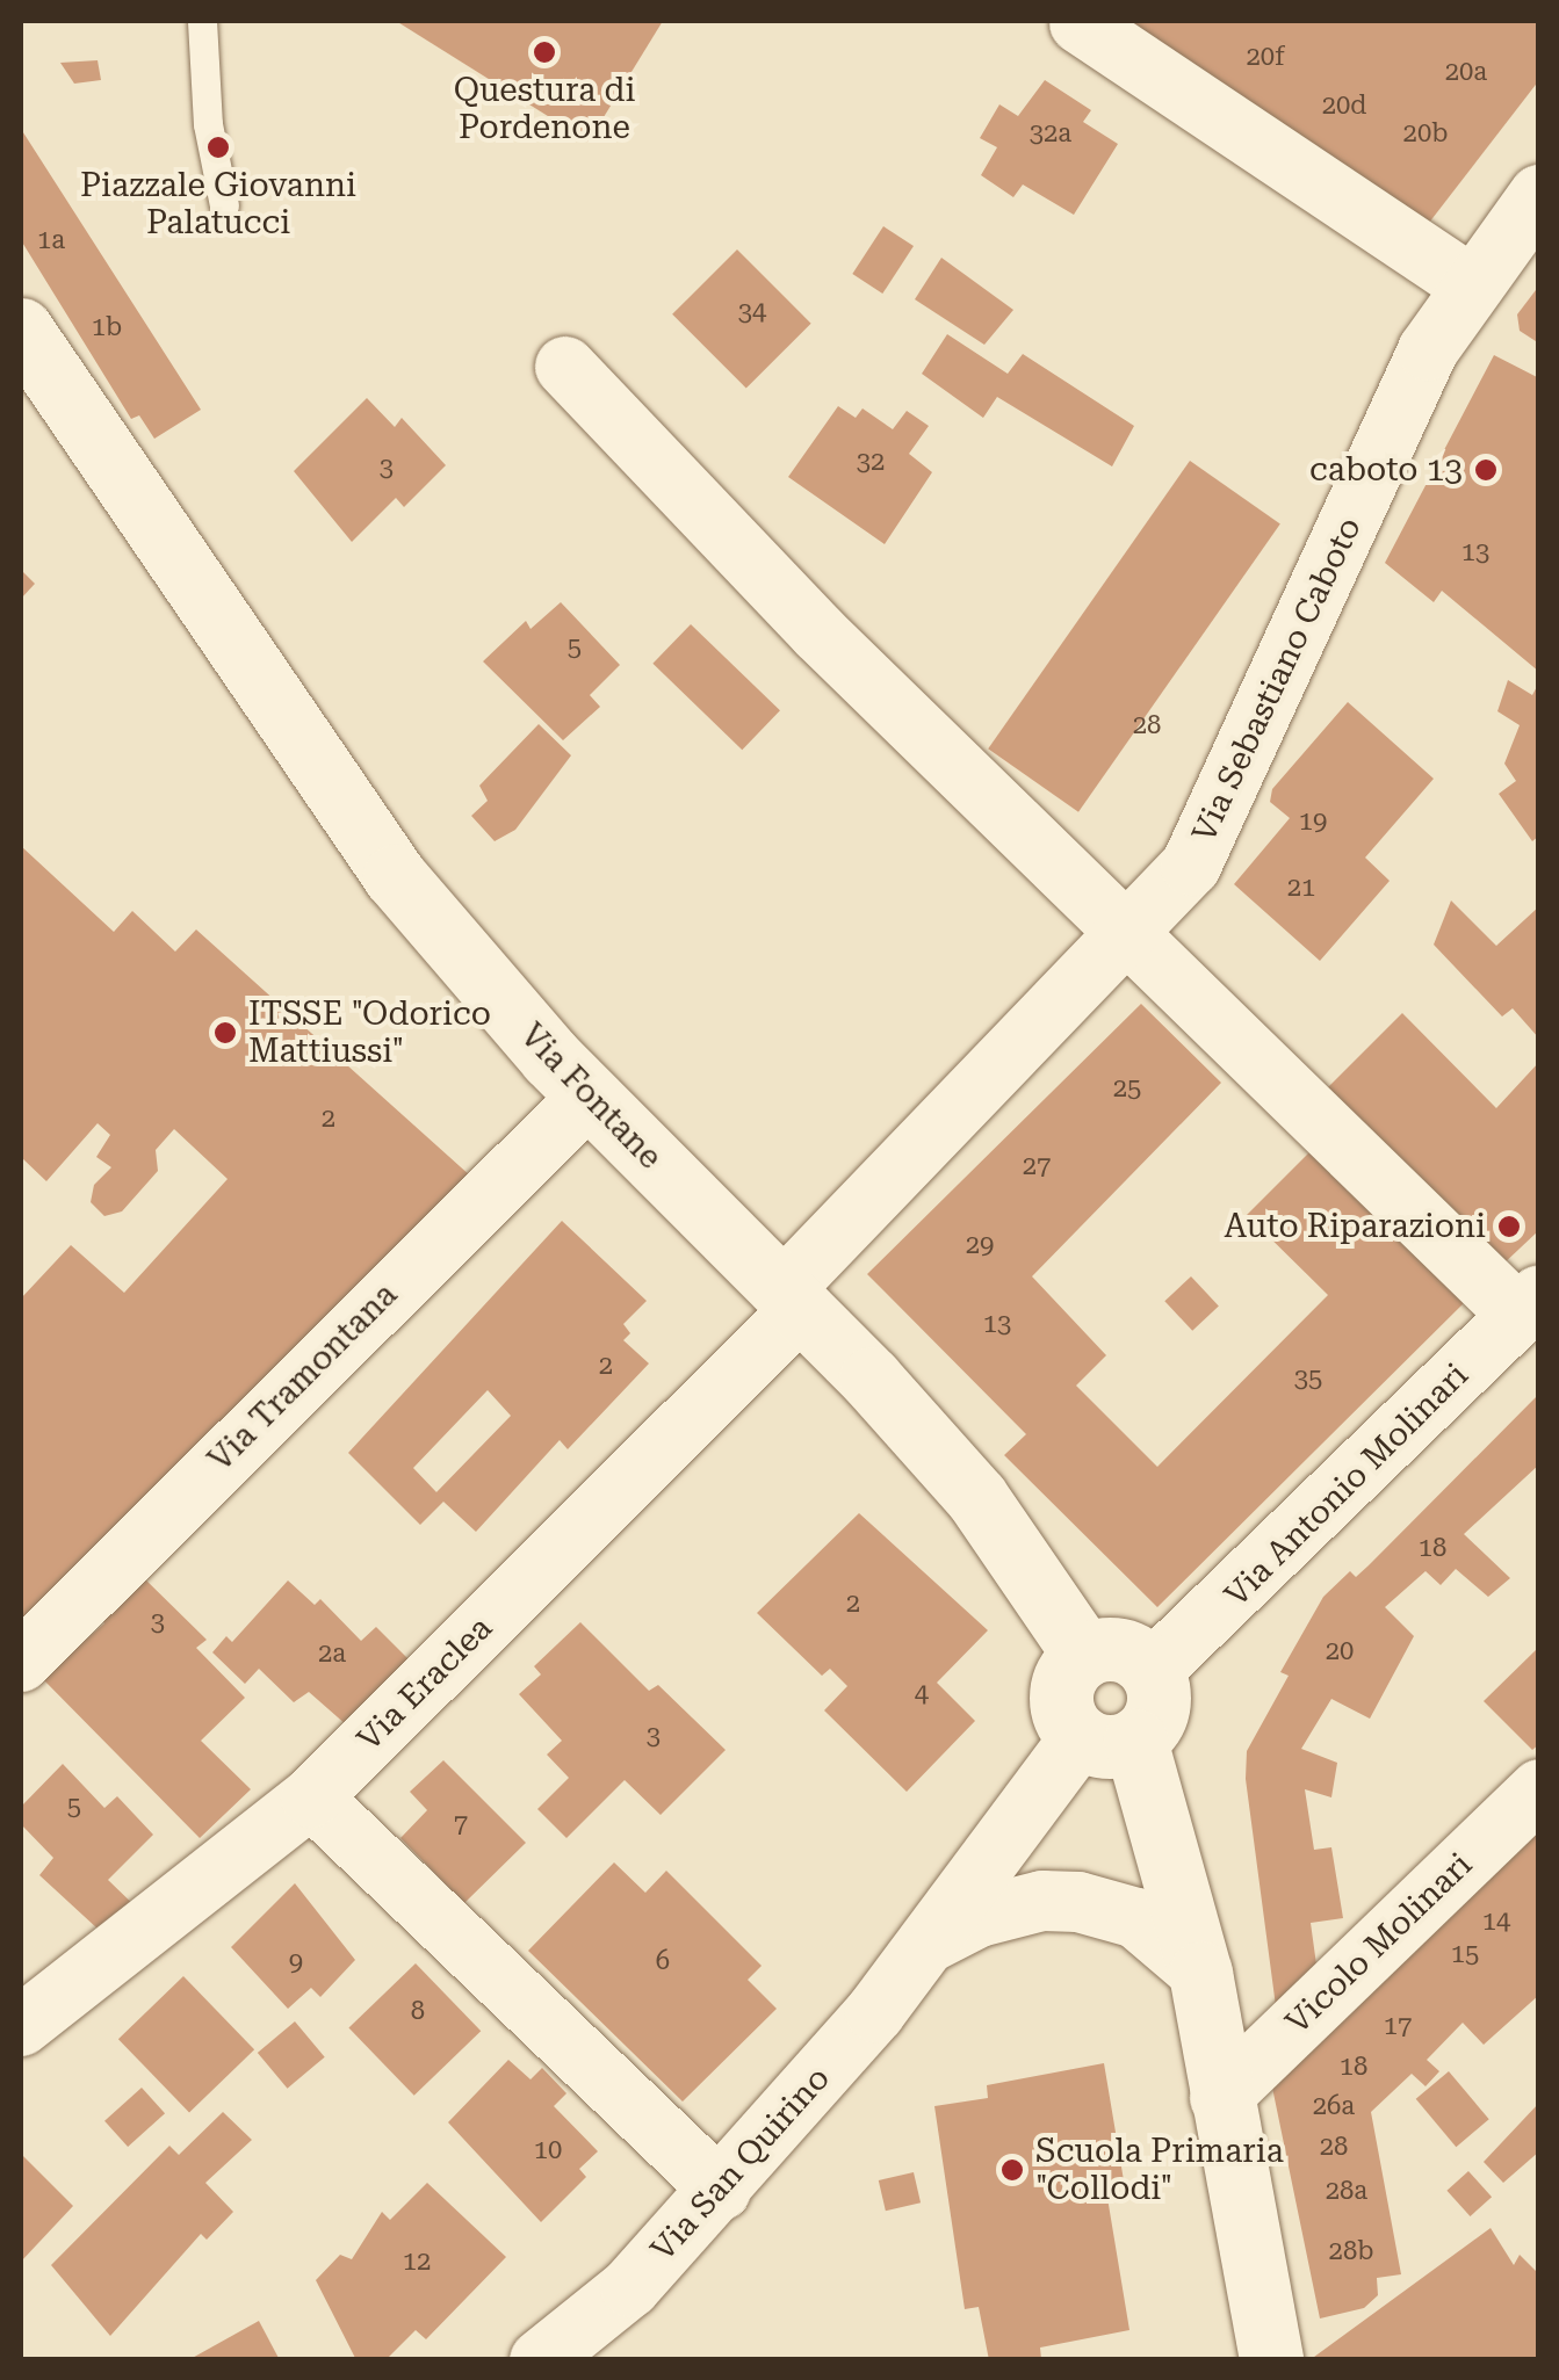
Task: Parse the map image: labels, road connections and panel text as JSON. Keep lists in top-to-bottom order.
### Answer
{
  "streets": {
    "street": [
      "Via Sebastiano Caboto",
      "Via Fontane",
      "Via Tramontana",
      "Via Antonio Molinari",
      "Via Eraclea",
      "Vicolo Molinari",
      "Via San Quirino"
    ]
  },
  "crossings": [
    ["Via Sebastiano Caboto", "Via Fontane"],
    ["Via Sebastiano Caboto", "Via Eraclea"],
    ["Via Fontane", "Via Tramontana"],
    ["Via Fontane", "Via Antonio Molinari"],
    ["Via Fontane", "Via Eraclea"],
    ["Via Fontane", "Via San Quirino"],
    ["Via Antonio Molinari", "Via San Quirino"]
  ],
  "places": [
    "Questura di Pordenone",
    "Piazzale Giovanni Palatucci",
    "caboto 13",
    "ITSSE \"Odorico Mattiussi\"",
    "Auto Riparazioni",
    "Scuola Primaria \"Collodi\""
  ],
  "house_numbers": [
    "20f",
    "20a",
    "20d",
    "32a",
    "20b",
    "1a",
    "34",
    "1b",
    "32",
    "3",
    "13",
    "5",
    "28",
    "19",
    "21",
    "25",
    "2",
    "27",
    "29",
    "13",
    "2",
    "35",
    "18",
    "2",
    "3",
    "20",
    "2a",
    "4",
    "3",
    "5",
    "7",
    "14",
    "15",
    "6",
    "9",
    "8",
    "17",
    "18",
    "26a",
    "28",
    "10",
    "28a",
    "28b",
    "12"
  ]
}
